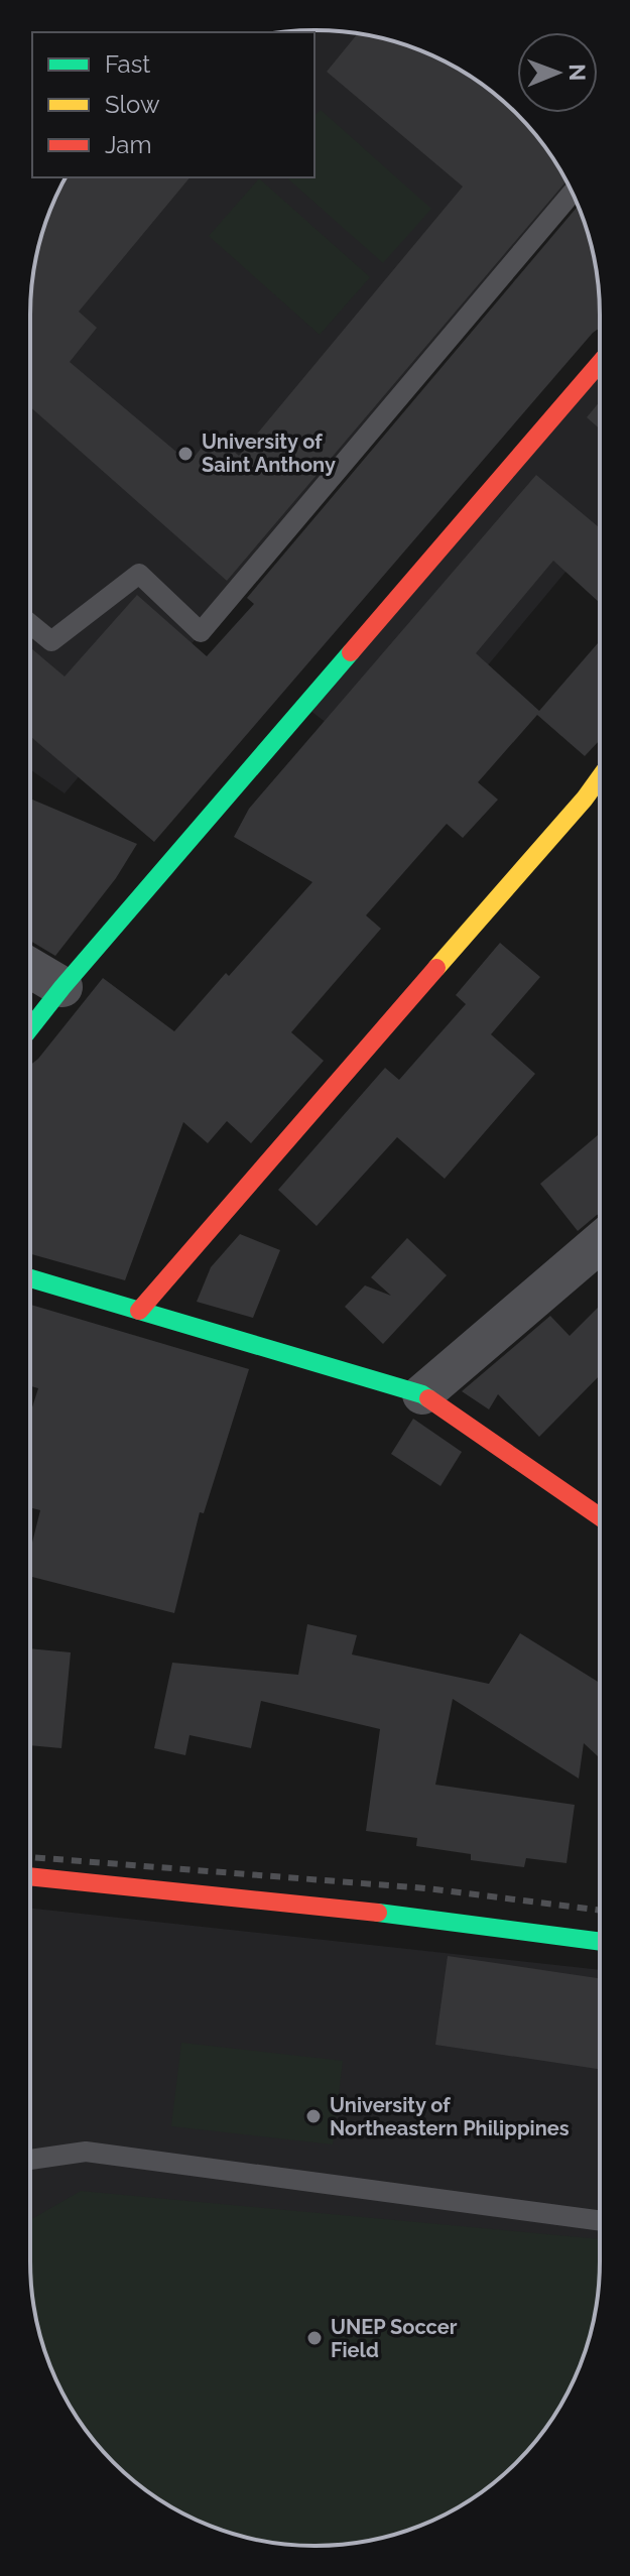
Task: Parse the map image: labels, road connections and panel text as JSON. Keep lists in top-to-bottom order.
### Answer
{
  "places": ["University of Saint Anthony", "University of Northeastern Philippines", "UNEP Soccer Field"],
  "legend": ["Fast", "Slow", "Jam"],
  "north": "right"
}
